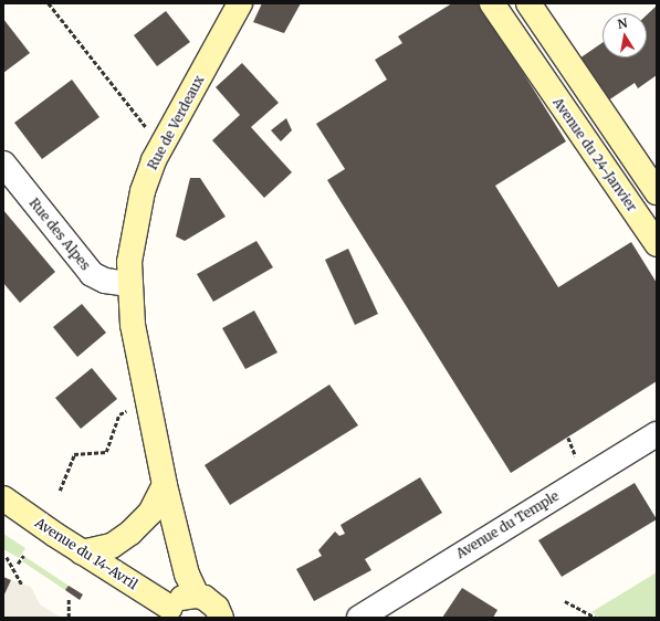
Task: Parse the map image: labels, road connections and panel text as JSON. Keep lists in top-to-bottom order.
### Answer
{
  "streets": {
    "street": [
      "Rue de Verdeaux",
      "Avenue du 24-Janvier",
      "Rue des Alpes",
      "Avenue du Temple",
      "Avenue du 14-Avril"
    ]
  },
  "crossings": [
    ["Rue de Verdeaux", "Rue des Alpes"],
    ["Rue de Verdeaux", "Avenue du 14-Avril"]
  ],
  "north": "top"
}
